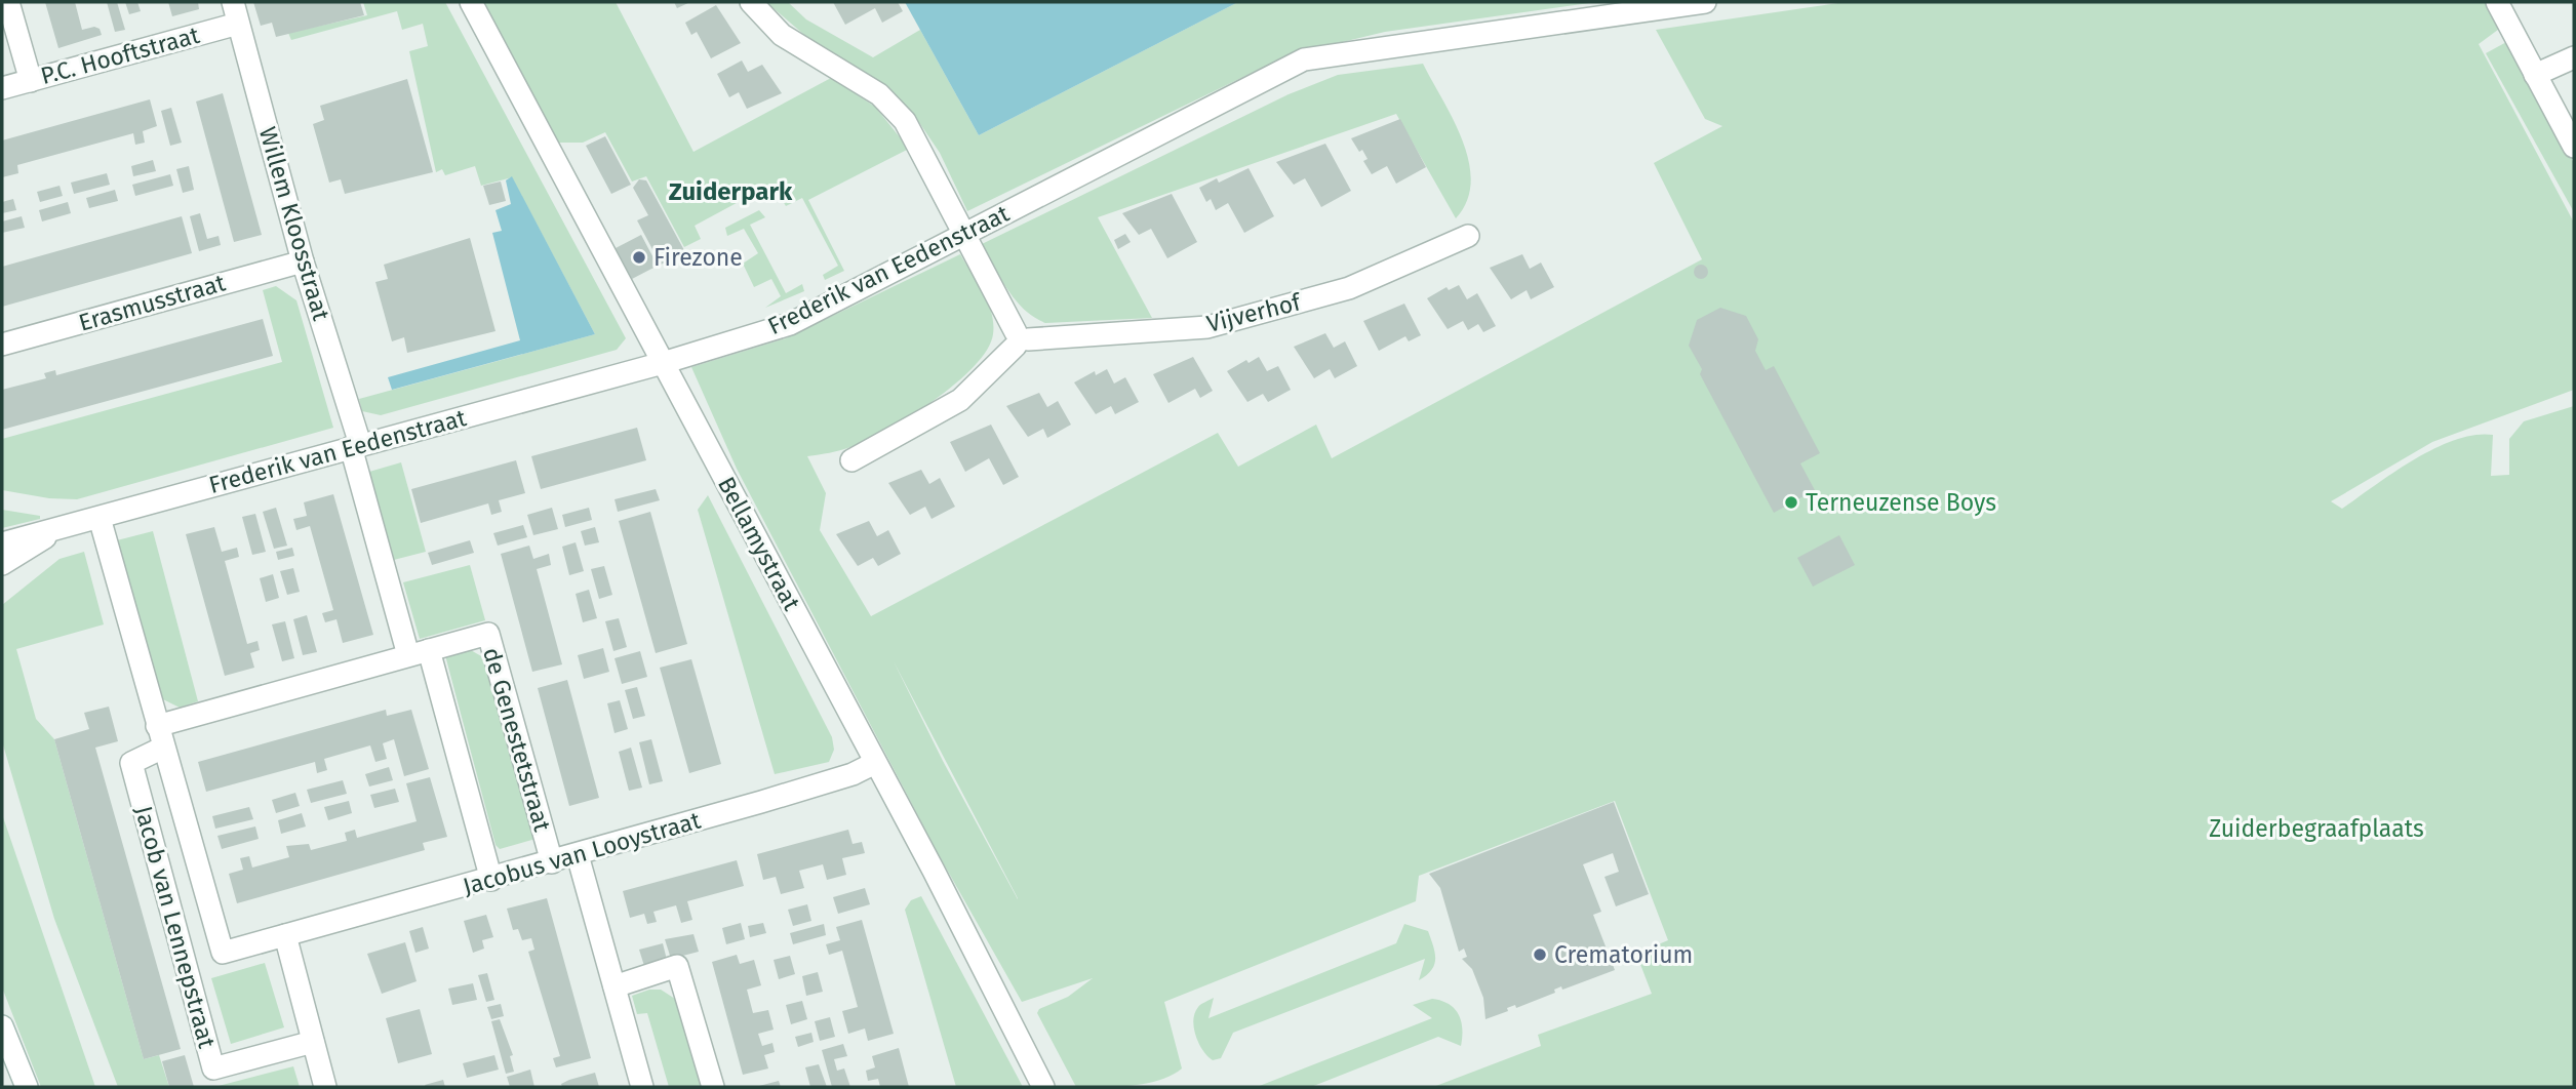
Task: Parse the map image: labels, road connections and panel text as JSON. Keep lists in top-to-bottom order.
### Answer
{
  "streets": {
    "street": [
      "P.C. Hooftstraat",
      "Willem Kloosstraat",
      "Frederik van Eedenstraat",
      "Erasmusstraat",
      "Vijverhof",
      "Bellamystraat",
      "de Genestetstraat",
      "Jacobus van Looystraat",
      "Jacob van Lennepstraat"
    ]
  },
  "crossings": [
    ["P.C. Hooftstraat", "Willem Kloosstraat"],
    ["Willem Kloosstraat", "Frederik van Eedenstraat"],
    ["Willem Kloosstraat", "Erasmusstraat"],
    ["Willem Kloosstraat", "de Genestetstraat"],
    ["Frederik van Eedenstraat", "Bellamystraat"],
    ["Frederik van Eedenstraat", "Jacob van Lennepstraat"],
    ["Bellamystraat", "Jacobus van Looystraat"],
    ["de Genestetstraat", "Jacobus van Looystraat"],
    ["de Genestetstraat", "Jacob van Lennepstraat"],
    ["Jacobus van Looystraat", "Jacob van Lennepstraat"]
  ],
  "districts": ["Zuiderpark"],
  "parks": ["Zuiderbegraafplaats"],
  "places": ["Firezone", "Terneuzense Boys", "Crematorium"]
}
